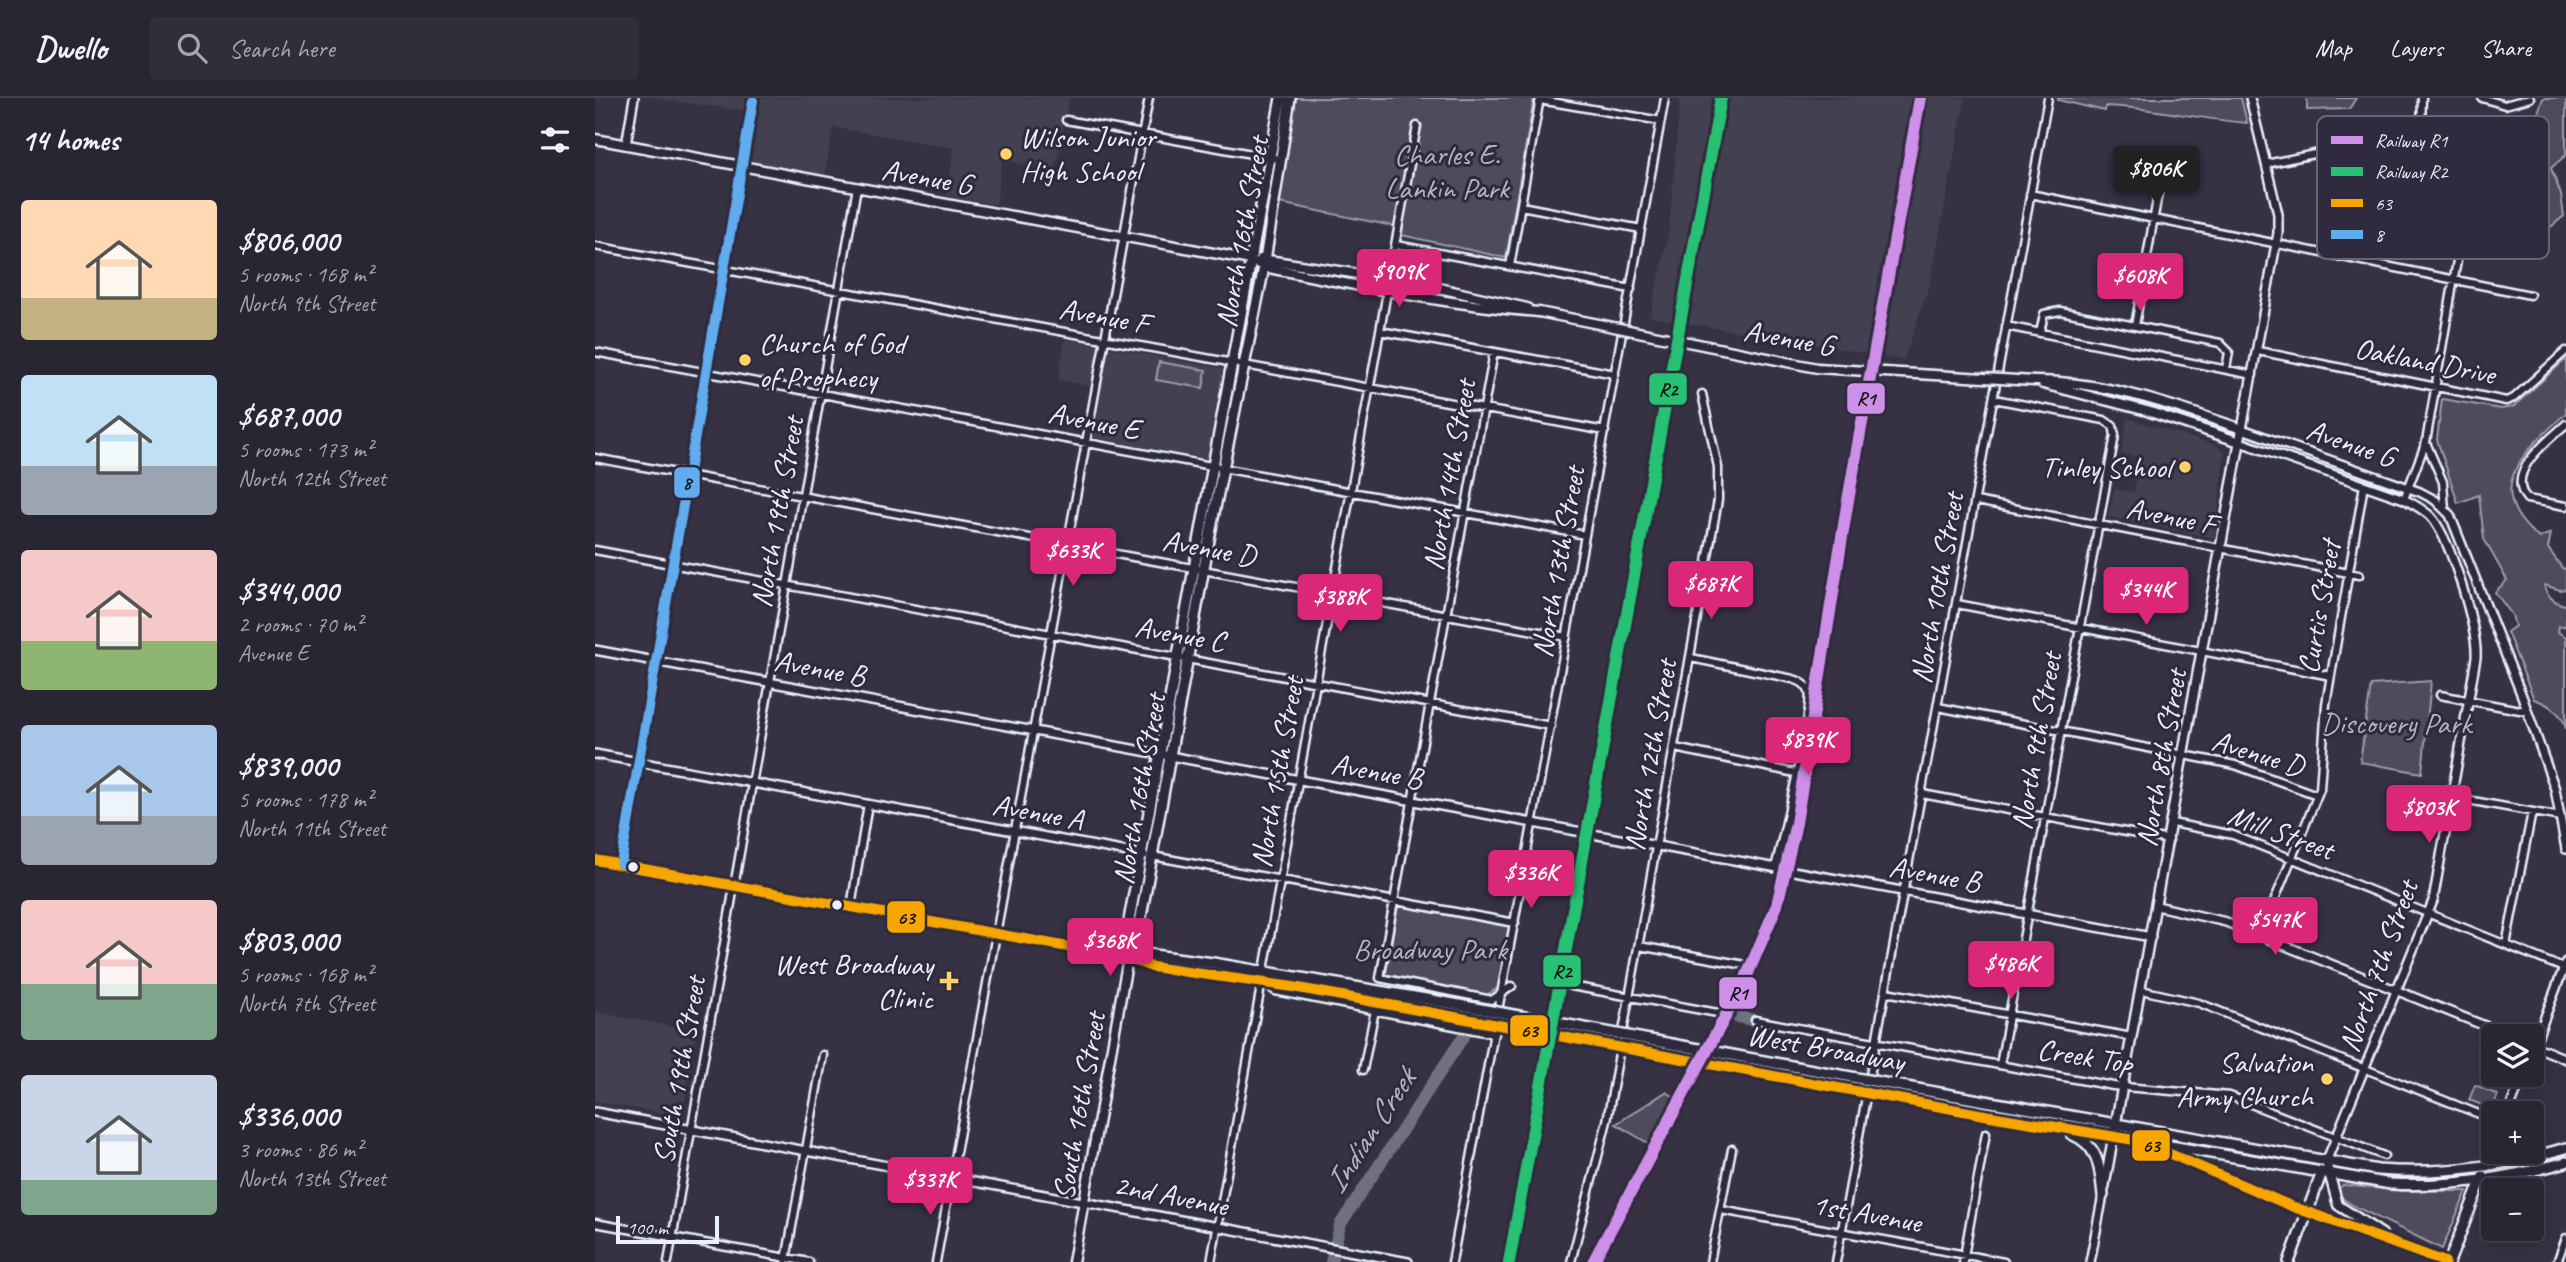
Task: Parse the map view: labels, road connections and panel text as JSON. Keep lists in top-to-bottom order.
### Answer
{
  "streets": {
    "main road": [
      "Avenue G",
      "North 16th Street",
      "North 8th Street",
      "North 7th Street",
      "West Broadway",
      "South 16th Street"
    ],
    "street": [
      "Avenue F",
      "Oakland Drive",
      "Avenue E",
      "North 14th Street",
      "North 19th Street",
      "Avenue D",
      "North 13th Street",
      "North 10th Street",
      "Curtis Street",
      "Avenue C",
      "Avenue B",
      "North 9th Street",
      "North 12th Street",
      "North 15th Street",
      "Avenue A",
      "Mill Street",
      "Creek Top",
      "South 19th Street",
      "2nd Avenue",
      "1st Avenue"
    ]
  },
  "crossings": [
    ["Avenue G", "North 16th Street"],
    ["Avenue G", "North 19th Street"],
    ["Avenue G", "Curtis Street"],
    ["Avenue G", "North 8th Street"],
    ["Avenue G", "North 15th Street"],
    ["Avenue G", "North 7th Street"],
    ["North 16th Street", "Avenue F"],
    ["North 16th Street", "Avenue E"],
    ["North 16th Street", "Avenue D"],
    ["North 16th Street", "Avenue C"],
    ["North 16th Street", "Avenue B"],
    ["North 16th Street", "Avenue A"],
    ["North 16th Street", "West Broadway"],
    ["North 16th Street", "South 16th Street"],
    ["Avenue F", "North 14th Street"],
    ["Avenue F", "North 19th Street"],
    ["Avenue F", "North 13th Street"],
    ["Avenue F", "North 10th Street"],
    ["Avenue F", "Curtis Street"],
    ["Avenue F", "North 9th Street"],
    ["Avenue F", "North 8th Street"],
    ["Avenue F", "North 15th Street"],
    ["Oakland Drive", "North 8th Street"],
    ["Avenue E", "North 14th Street"],
    ["Avenue E", "North 19th Street"],
    ["Avenue E", "North 13th Street"],
    ["Avenue E", "North 15th Street"],
    ["North 14th Street", "Avenue D"],
    ["North 14th Street", "North 13th Street"],
    ["North 14th Street", "Avenue C"],
    ["North 14th Street", "Avenue B"],
    ["North 14th Street", "Avenue A"],
    ["North 19th Street", "Avenue D"],
    ["North 19th Street", "Avenue C"],
    ["North 19th Street", "Avenue B"],
    ["North 19th Street", "Avenue A"],
    ["North 19th Street", "West Broadway"],
    ["North 19th Street", "South 19th Street"],
    ["Avenue D", "North 13th Street"],
    ["Avenue D", "North 10th Street"],
    ["Avenue D", "Curtis Street"],
    ["Avenue D", "North 9th Street"],
    ["Avenue D", "North 8th Street"],
    ["Avenue D", "North 15th Street"],
    ["North 13th Street", "Avenue C"],
    ["North 13th Street", "Avenue B"],
    ["North 13th Street", "Avenue A"],
    ["North 10th Street", "Avenue B"],
    ["North 10th Street", "North 9th Street"],
    ["North 10th Street", "Creek Top"],
    ["North 10th Street", "1st Avenue"],
    ["Curtis Street", "Mill Street"],
    ["Avenue C", "North 15th Street"],
    ["Avenue B", "North 9th Street"],
    ["Avenue B", "North 12th Street"],
    ["Avenue B", "North 8th Street"],
    ["Avenue B", "North 15th Street"],
    ["North 9th Street", "Creek Top"],
    ["North 8th Street", "Mill Street"],
    ["North 8th Street", "West Broadway"],
    ["North 8th Street", "Creek Top"],
    ["North 15th Street", "Avenue A"],
    ["North 15th Street", "West Broadway"],
    ["Mill Street", "North 7th Street"],
    ["North 7th Street", "West Broadway"],
    ["North 7th Street", "Creek Top"],
    ["West Broadway", "South 19th Street"],
    ["West Broadway", "South 16th Street"],
    ["South 19th Street", "2nd Avenue"],
    ["South 16th Street", "2nd Avenue"]
  ],
  "water": ["Indian Creek"],
  "parks": ["Charles E. Lankin Park", "Discovery Park", "Broadway Park"],
  "places": {
    "other": [
      "Wilson Junior High School",
      "Church of God of Prophecy",
      "Tinley School",
      "Salvation Army Church"
    ],
    "health": ["West Broadway Clinic"]
  },
  "lines": [
    "rail line R1",
    "rail line R2",
    "transit line 8",
    "transit line 63"
  ],
  "legend": [
    "Railway R1",
    "Railway R2",
    "63",
    "8"
  ],
  "scale_bar": "100 m",
  "page": {
    "header": "Dwello",
    "search": "Search here",
    "nav": ["Map", "Layers", "Share"],
    "heading": "14 homes",
    "price": [
      "$806K",
      "$909K",
      "$608K",
      "$633K",
      "$687K",
      "$344K",
      "$388K",
      "$839K",
      "$803K",
      "$336K",
      "$547K",
      "$368K",
      "$486K",
      "$337K"
    ],
    "list": [
      {
        "name": "$806,000",
        "note": "5 rooms · 168 m² · North 9th Street"
      },
      {
        "name": "$687,000",
        "note": "5 rooms · 173 m² · North 12th Street"
      },
      {
        "name": "$344,000",
        "note": "2 rooms · 70 m² · Avenue E"
      },
      {
        "name": "$839,000",
        "note": "5 rooms · 178 m² · North 11th Street"
      },
      {
        "name": "$803,000",
        "note": "5 rooms · 168 m² · North 7th Street"
      },
      {
        "name": "$336,000",
        "note": "3 rooms · 86 m² · North 13th Street"
      }
    ],
    "map_buttons": ["+", "−"],
    "scale": "100 m"
  }
}
